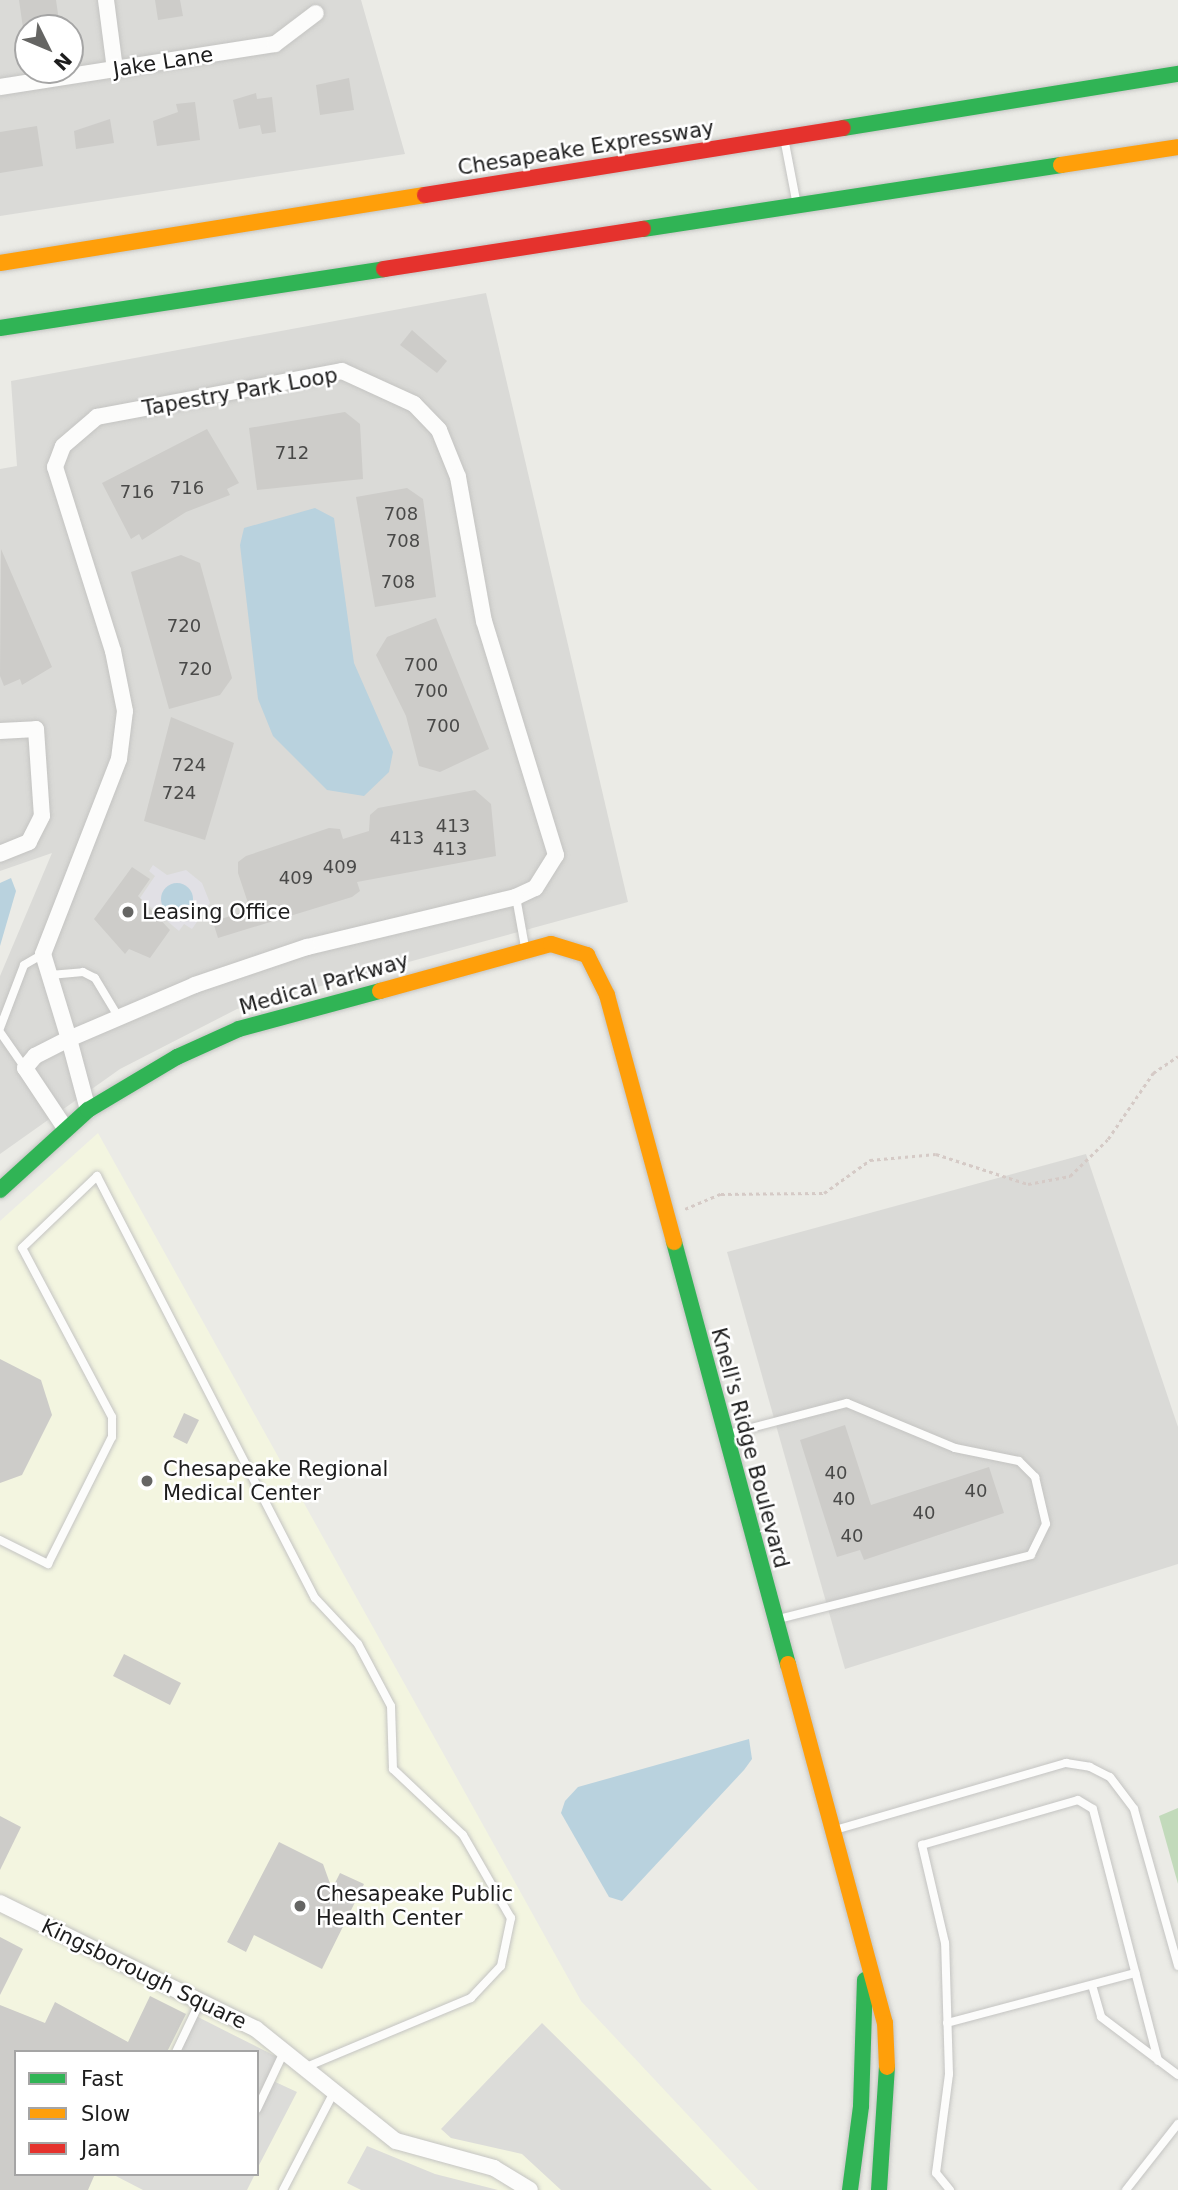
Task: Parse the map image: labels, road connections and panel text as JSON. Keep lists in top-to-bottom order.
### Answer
{
  "streets": {
    "main road": ["Chesapeake Expressway", "Medical Parkway", "Knell's Ridge Boulevard"],
    "street": ["Jake Lane", "Tapestry Park Loop", "Kingsborough Square"]
  },
  "crossings": [
    ["Medical Parkway", "Knell's Ridge Boulevard"]
  ],
  "places": ["Leasing Office", "Chesapeake Regional Medical Center", "Chesapeake Public Health Center"],
  "house_numbers": [
    "712",
    "716",
    "716",
    "708",
    "708",
    "708",
    "720",
    "700",
    "720",
    "700",
    "700",
    "724",
    "724",
    "413",
    "413",
    "413",
    "409",
    "409",
    "40",
    "40",
    "40",
    "40",
    "40"
  ],
  "legend": ["Fast", "Slow", "Jam"],
  "north": "bottom right"
}
